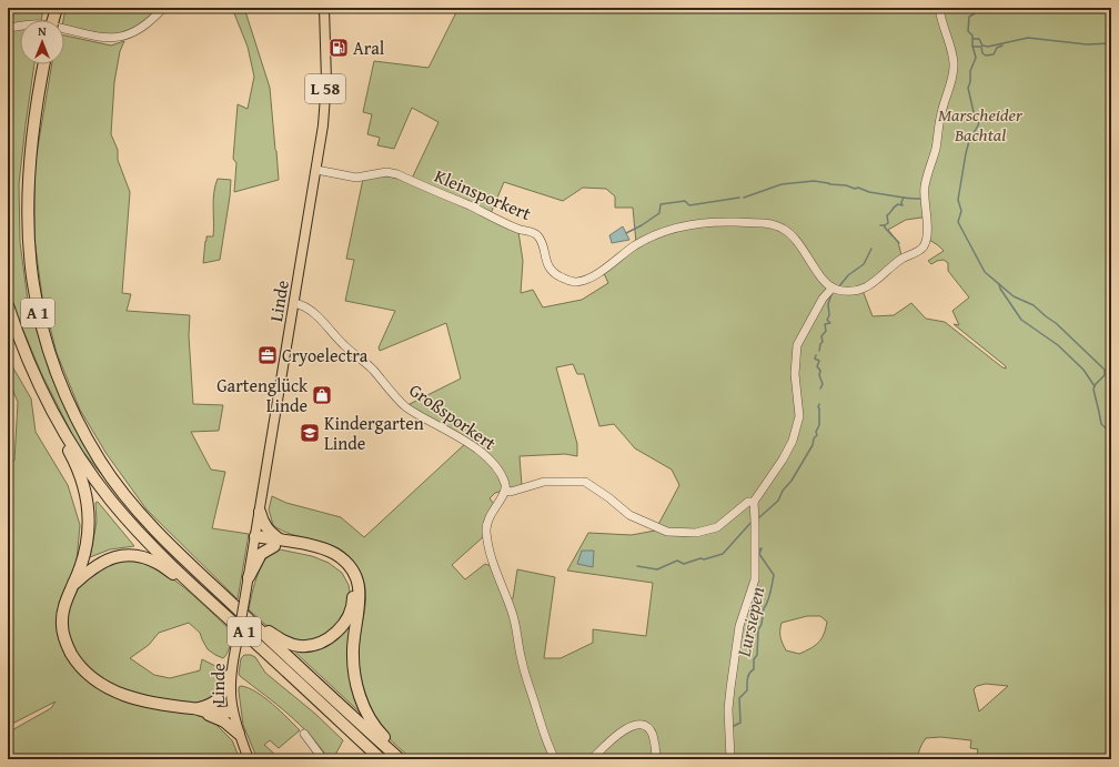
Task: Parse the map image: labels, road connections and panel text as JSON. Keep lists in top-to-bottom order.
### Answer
{
  "streets": {
    "highway": ["A 1"],
    "main road": ["L 58", "Linde"],
    "street": ["Kleinsporkert", "Großsporkert"]
  },
  "crossings": [
    ["L 58", "Linde"],
    ["Kleinsporkert", "Linde"],
    ["Linde", "Großsporkert"]
  ],
  "water": ["Lursiepen"],
  "parks": ["Marscheider Bachtal"],
  "places": {
    "fuel station": ["Aral"],
    "office": ["Cryoelectra"],
    "shop": ["Gartenglück Linde"],
    "school or university": ["Kindergarten Linde"]
  },
  "north": "top"
}
